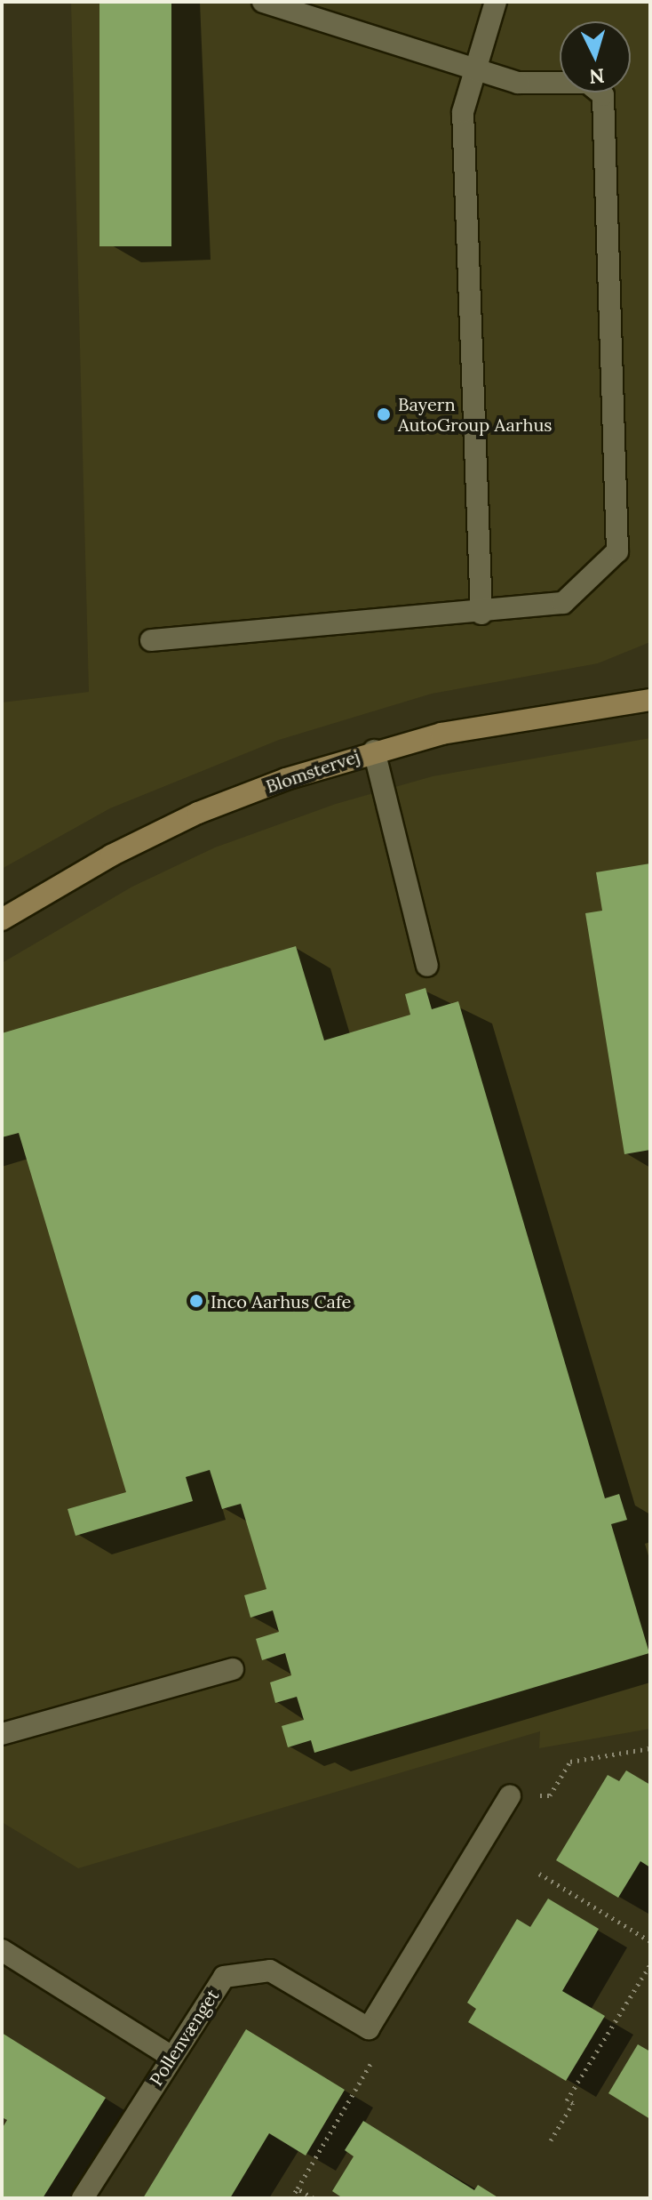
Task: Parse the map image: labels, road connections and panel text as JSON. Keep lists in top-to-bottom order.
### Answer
{
  "streets": {
    "street": ["Blomstervej", "Pollenvænget"]
  },
  "places": ["Bayern AutoGroup Aarhus", "Inco Aarhus Cafe"],
  "north": "bottom"
}
